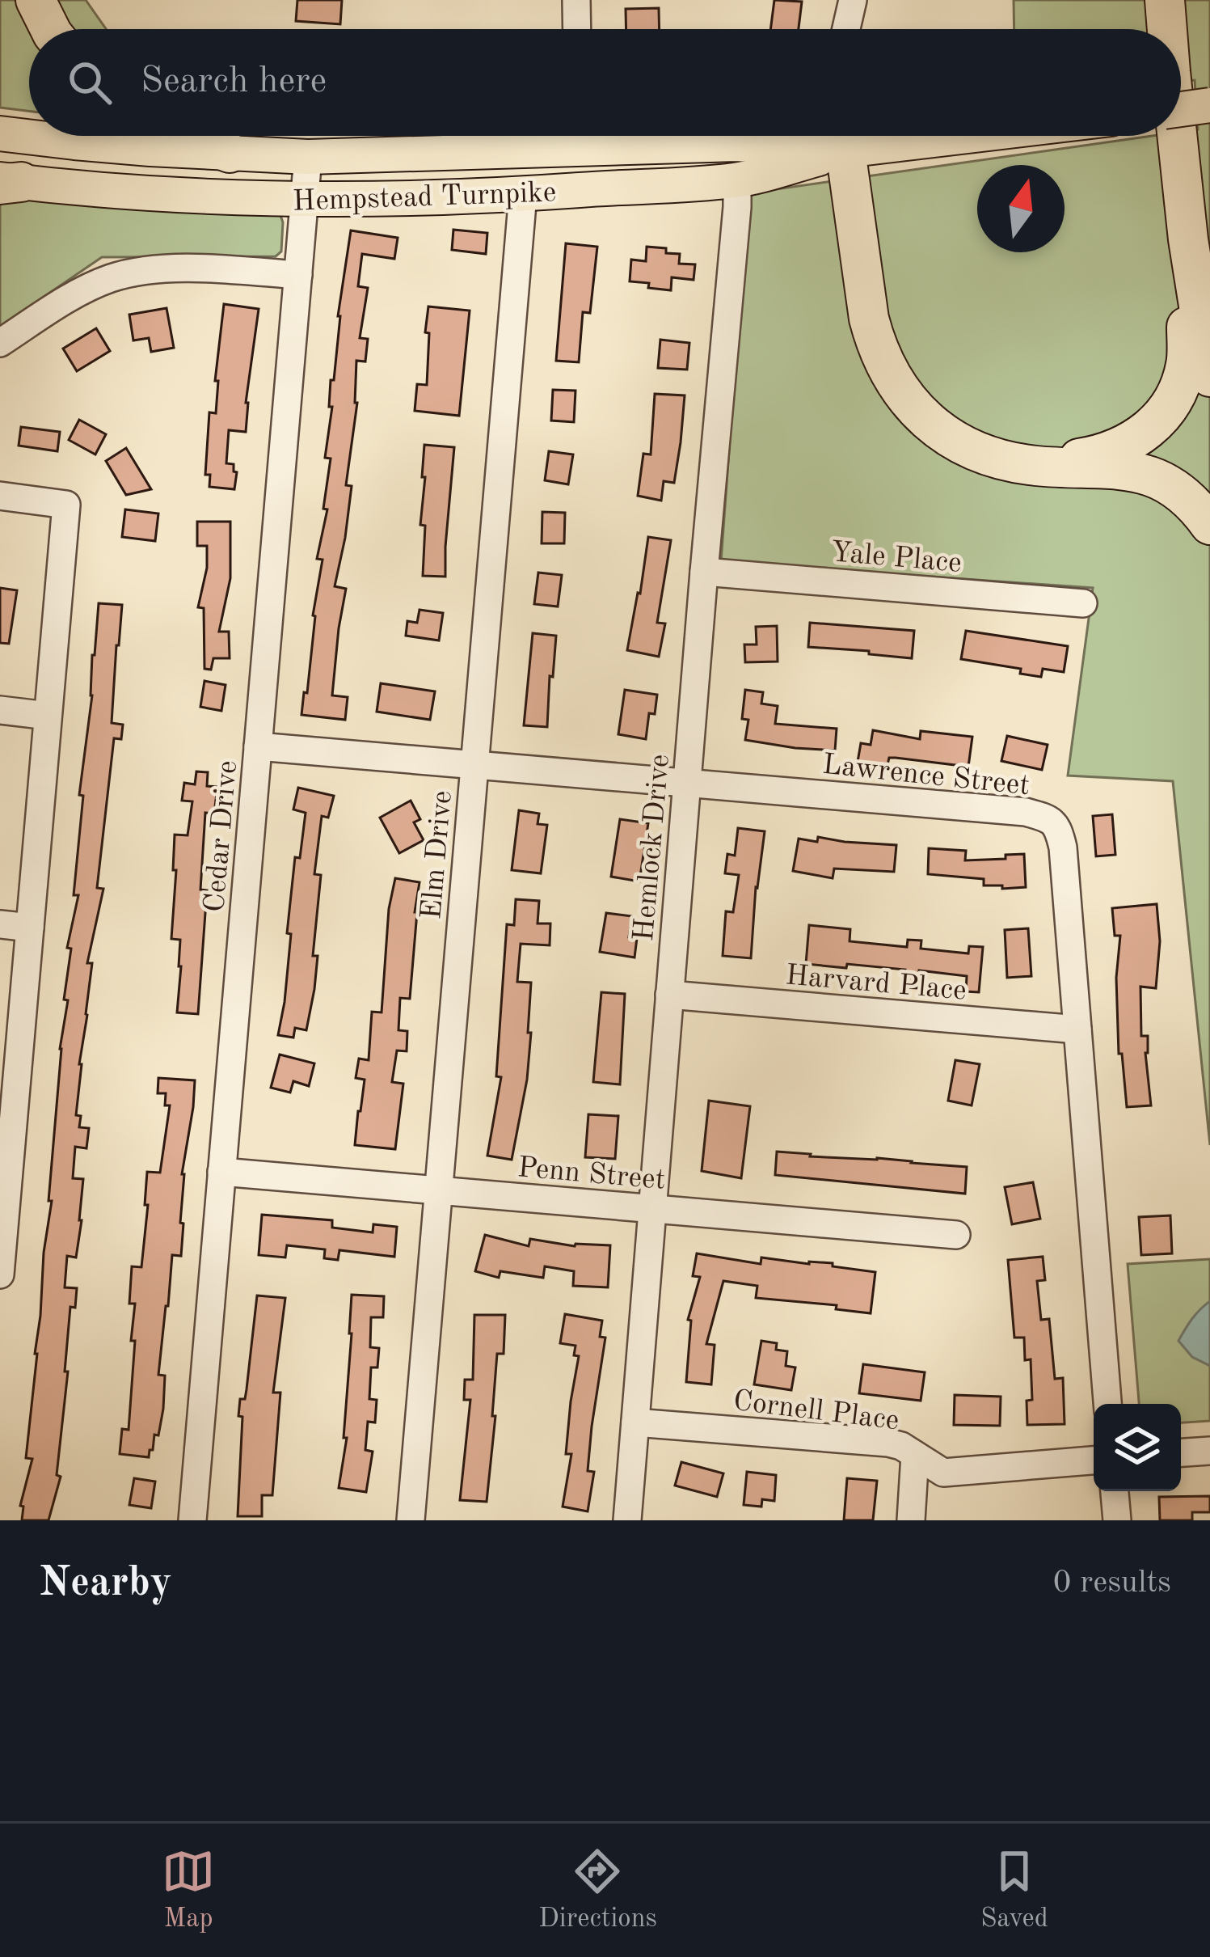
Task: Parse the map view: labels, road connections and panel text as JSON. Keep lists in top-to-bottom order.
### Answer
{
  "streets": {
    "main road": ["Hempstead Turnpike"],
    "street": [
      "Yale Place",
      "Lawrence Street",
      "Cedar Drive",
      "Hemlock Drive",
      "Elm Drive",
      "Harvard Place",
      "Penn Street",
      "Cornell Place"
    ]
  },
  "crossings": [
    ["Hempstead Turnpike", "Cedar Drive"],
    ["Hempstead Turnpike", "Hemlock Drive"],
    ["Hempstead Turnpike", "Elm Drive"],
    ["Yale Place", "Hemlock Drive"],
    ["Lawrence Street", "Cedar Drive"],
    ["Lawrence Street", "Hemlock Drive"],
    ["Lawrence Street", "Elm Drive"],
    ["Lawrence Street", "Harvard Place"],
    ["Cedar Drive", "Penn Street"],
    ["Hemlock Drive", "Harvard Place"],
    ["Hemlock Drive", "Penn Street"],
    ["Hemlock Drive", "Cornell Place"],
    ["Elm Drive", "Penn Street"]
  ],
  "north": "top",
  "page": {
    "search": "Search here",
    "heading": ["Nearby", "0 results"],
    "nav": ["Map", "Directions", "Saved"]
  }
}
